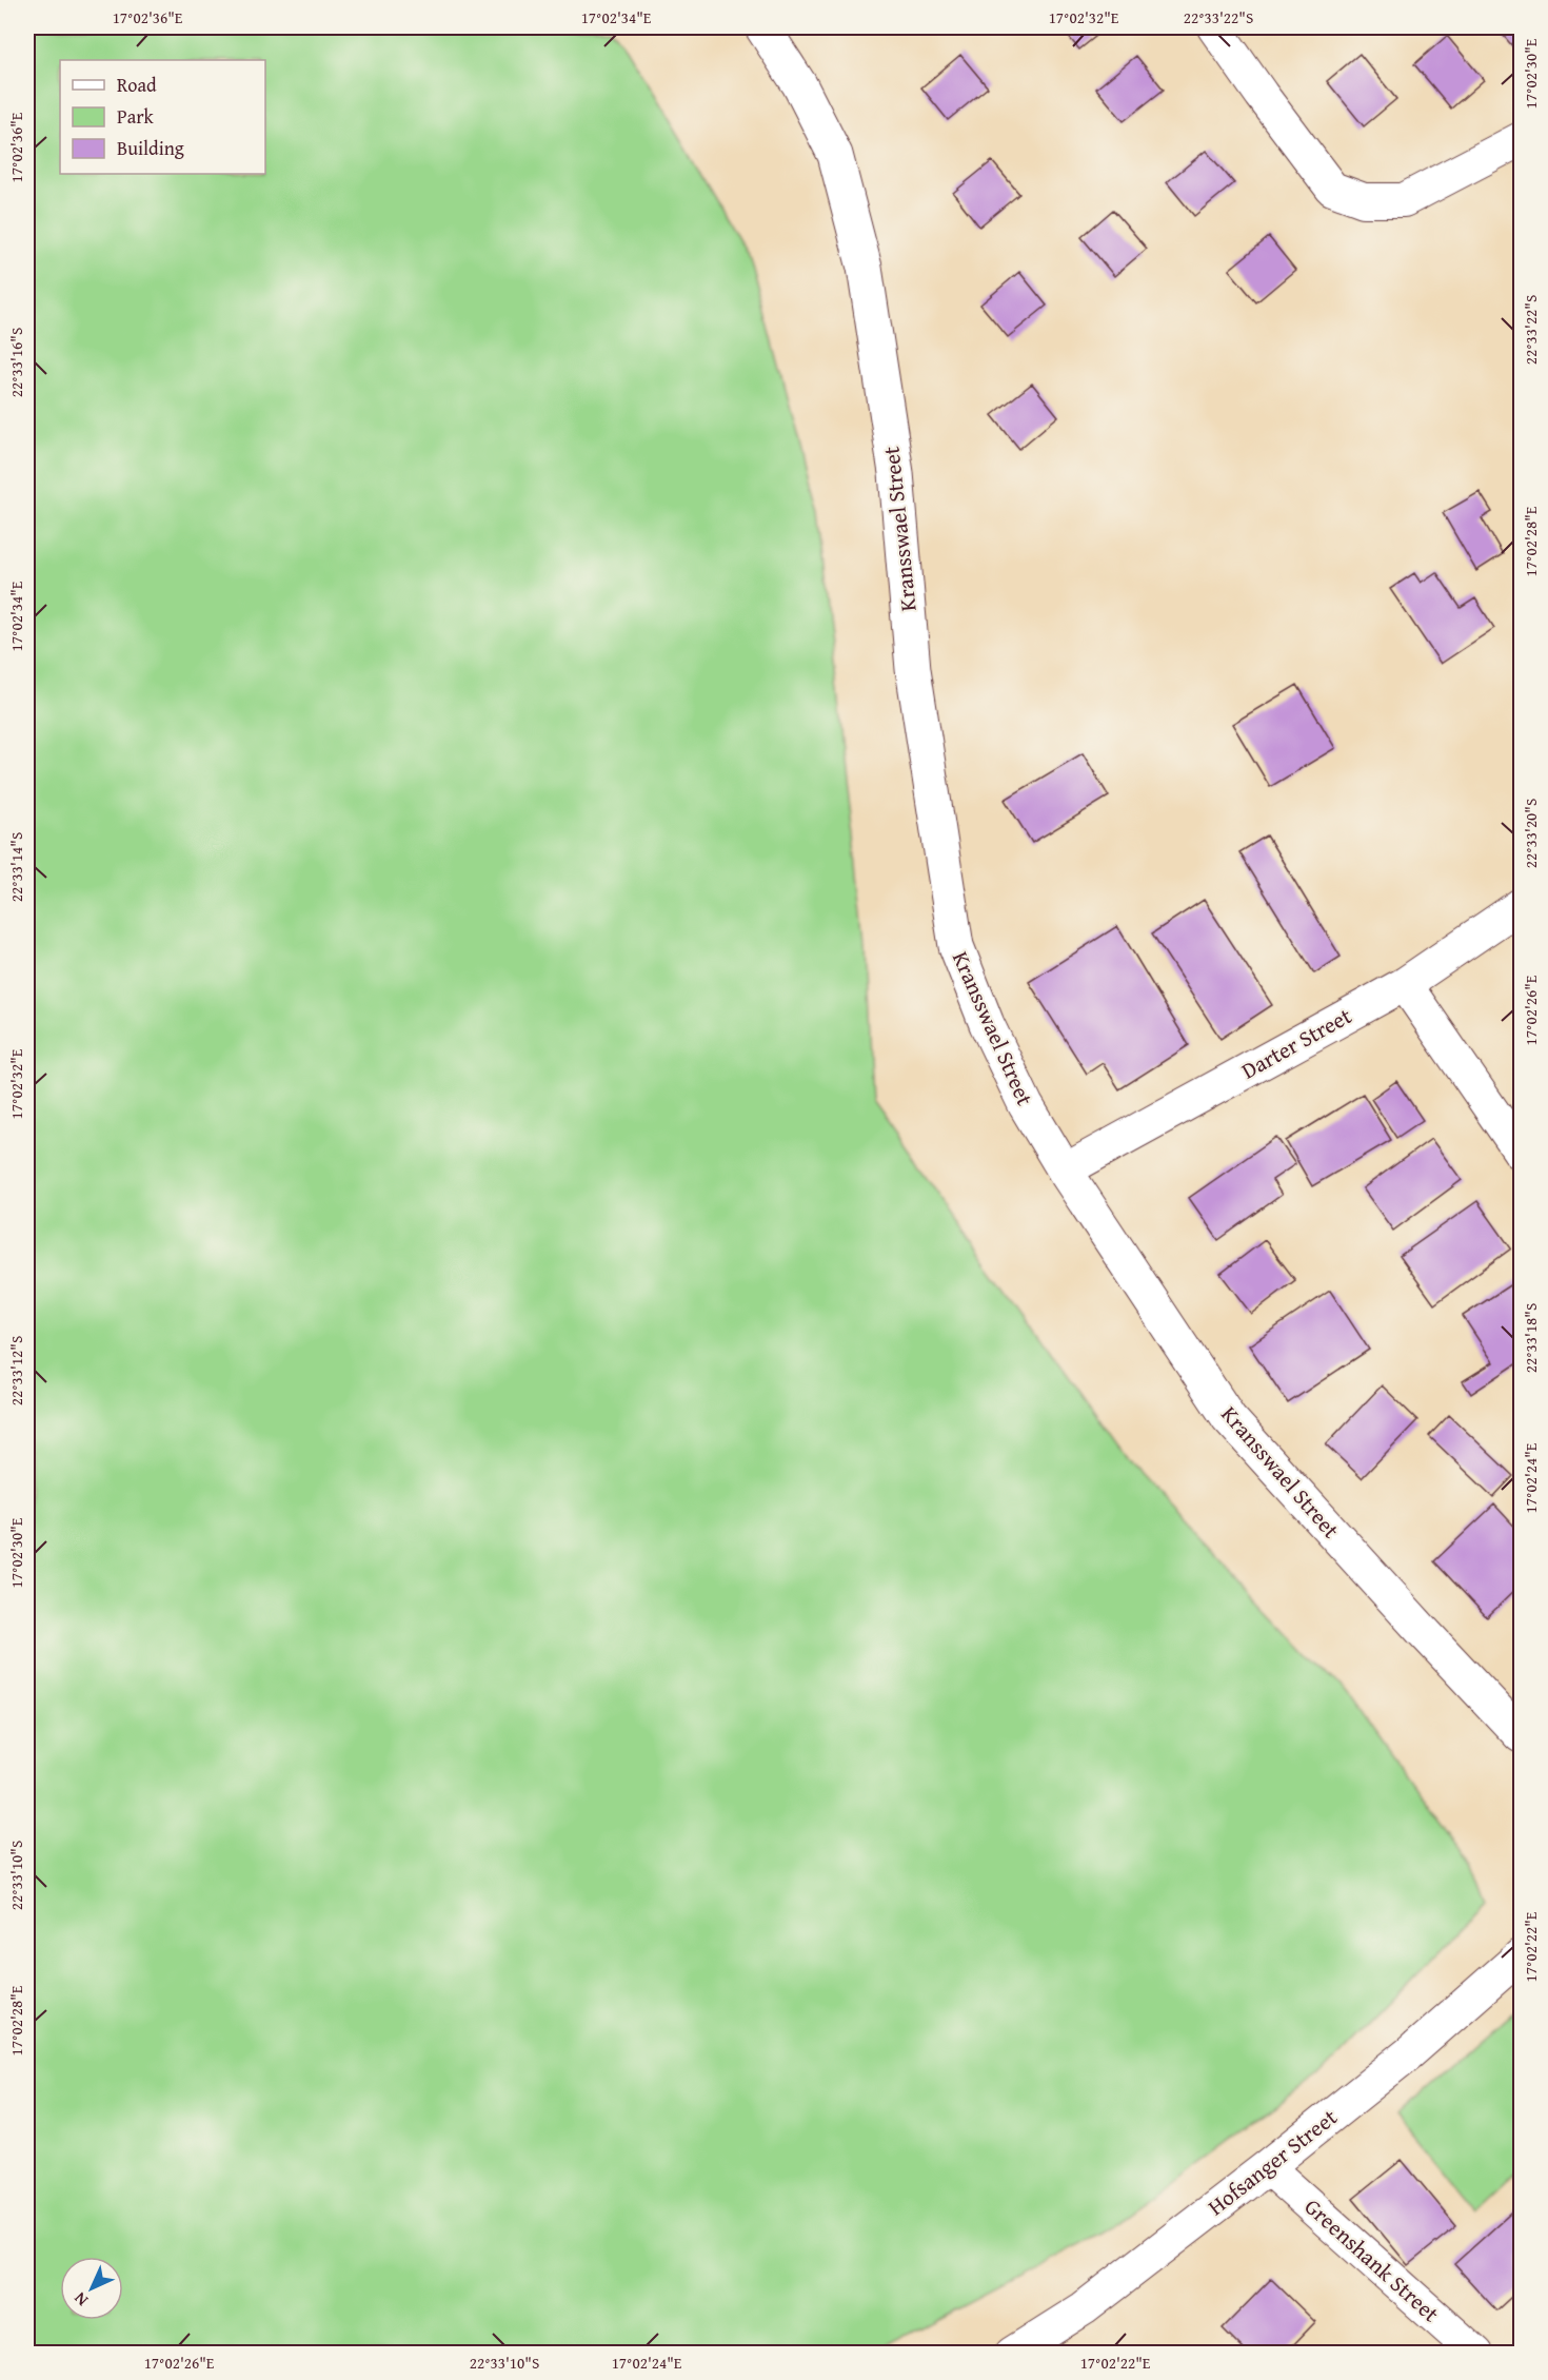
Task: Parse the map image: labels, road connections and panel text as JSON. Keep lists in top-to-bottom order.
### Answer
{
  "streets": {
    "street": [
      "Kransswael Street",
      "Darter Street",
      "Hofsanger Street",
      "Greenshank Street"
    ]
  },
  "crossings": [
    ["Kransswael Street", "Darter Street"],
    ["Hofsanger Street", "Greenshank Street"]
  ],
  "legend": ["Road", "Park", "Building"],
  "north": "bottom left",
  "coordinates": [
    "17°02'36\"E",
    "17°02'34\"E",
    "17°02'32\"E",
    "22°33'22\"S",
    "17°02'30\"E",
    "22°33'16\"S",
    "17°02'28\"E",
    "22°33'20\"S",
    "22°33'14\"S",
    "17°02'26\"E",
    "22°33'18\"S",
    "22°33'12\"S",
    "17°02'24\"E",
    "22°33'10\"S",
    "17°02'22\"E"
  ]
}
